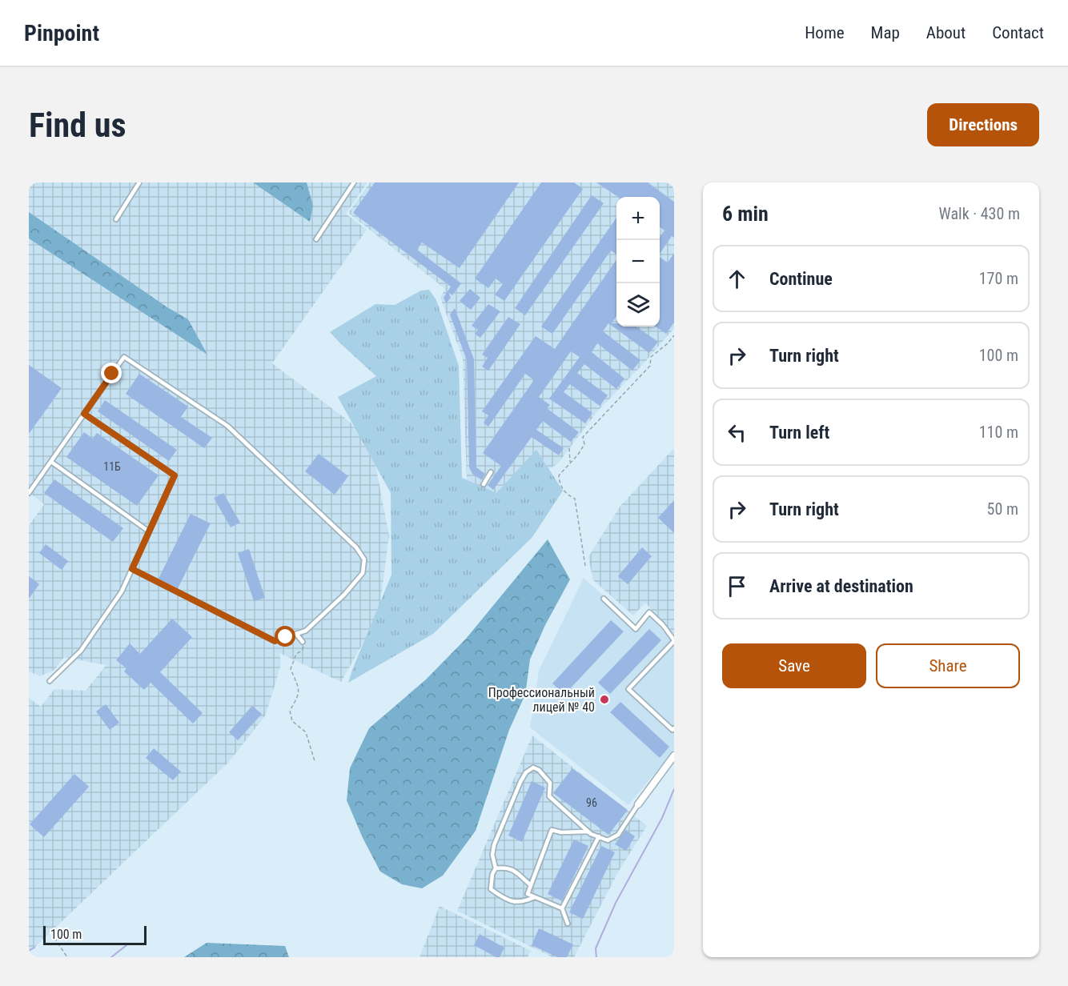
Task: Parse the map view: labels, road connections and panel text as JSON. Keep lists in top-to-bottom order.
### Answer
{
  "places": ["Профессиональный лицей № 40"],
  "house_numbers": ["11Б", "96"],
  "scale_bar": "100 m",
  "page": {
    "header": "Pinpoint",
    "nav": [
      "Home",
      "Map",
      "About",
      "Contact"
    ],
    "buttons": [
      "Directions",
      ["Save", "Share"]
    ],
    "title": "Find us",
    "heading": ["6 min", "Walk · 430 m"],
    "map_buttons": ["+", "−"],
    "list": [
      ["Continue", "170 m"],
      ["Turn right", "100 m"],
      ["Turn left", "110 m"],
      ["Turn right", "50 m"],
      "Arrive at destination"
    ],
    "scale": "100 m"
  }
}
